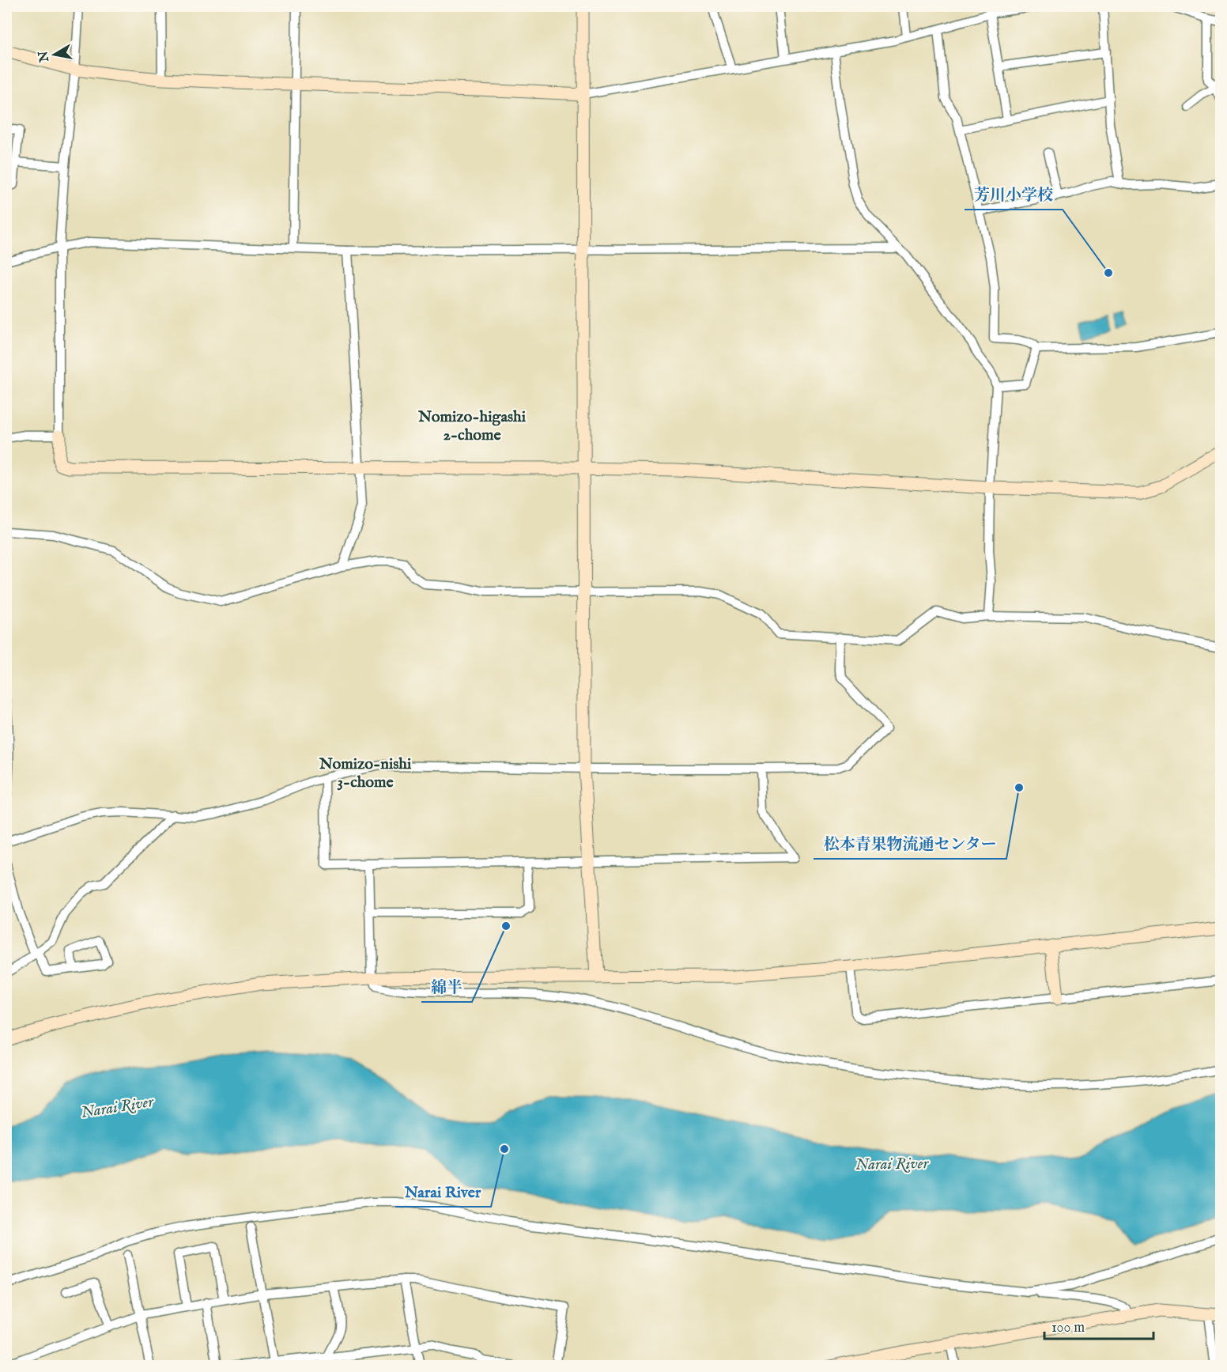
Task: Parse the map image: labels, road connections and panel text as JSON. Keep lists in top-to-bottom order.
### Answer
{
  "districts": ["Nomizo-higashi 2-chome", "Nomizo-nishi 3-chome"],
  "water": ["Narai River"],
  "places": [
    "芳川小学校",
    "松本青果物流通センター",
    "綿半",
    "Narai River"
  ],
  "scale_bar": "100 m",
  "north": "left"
}
